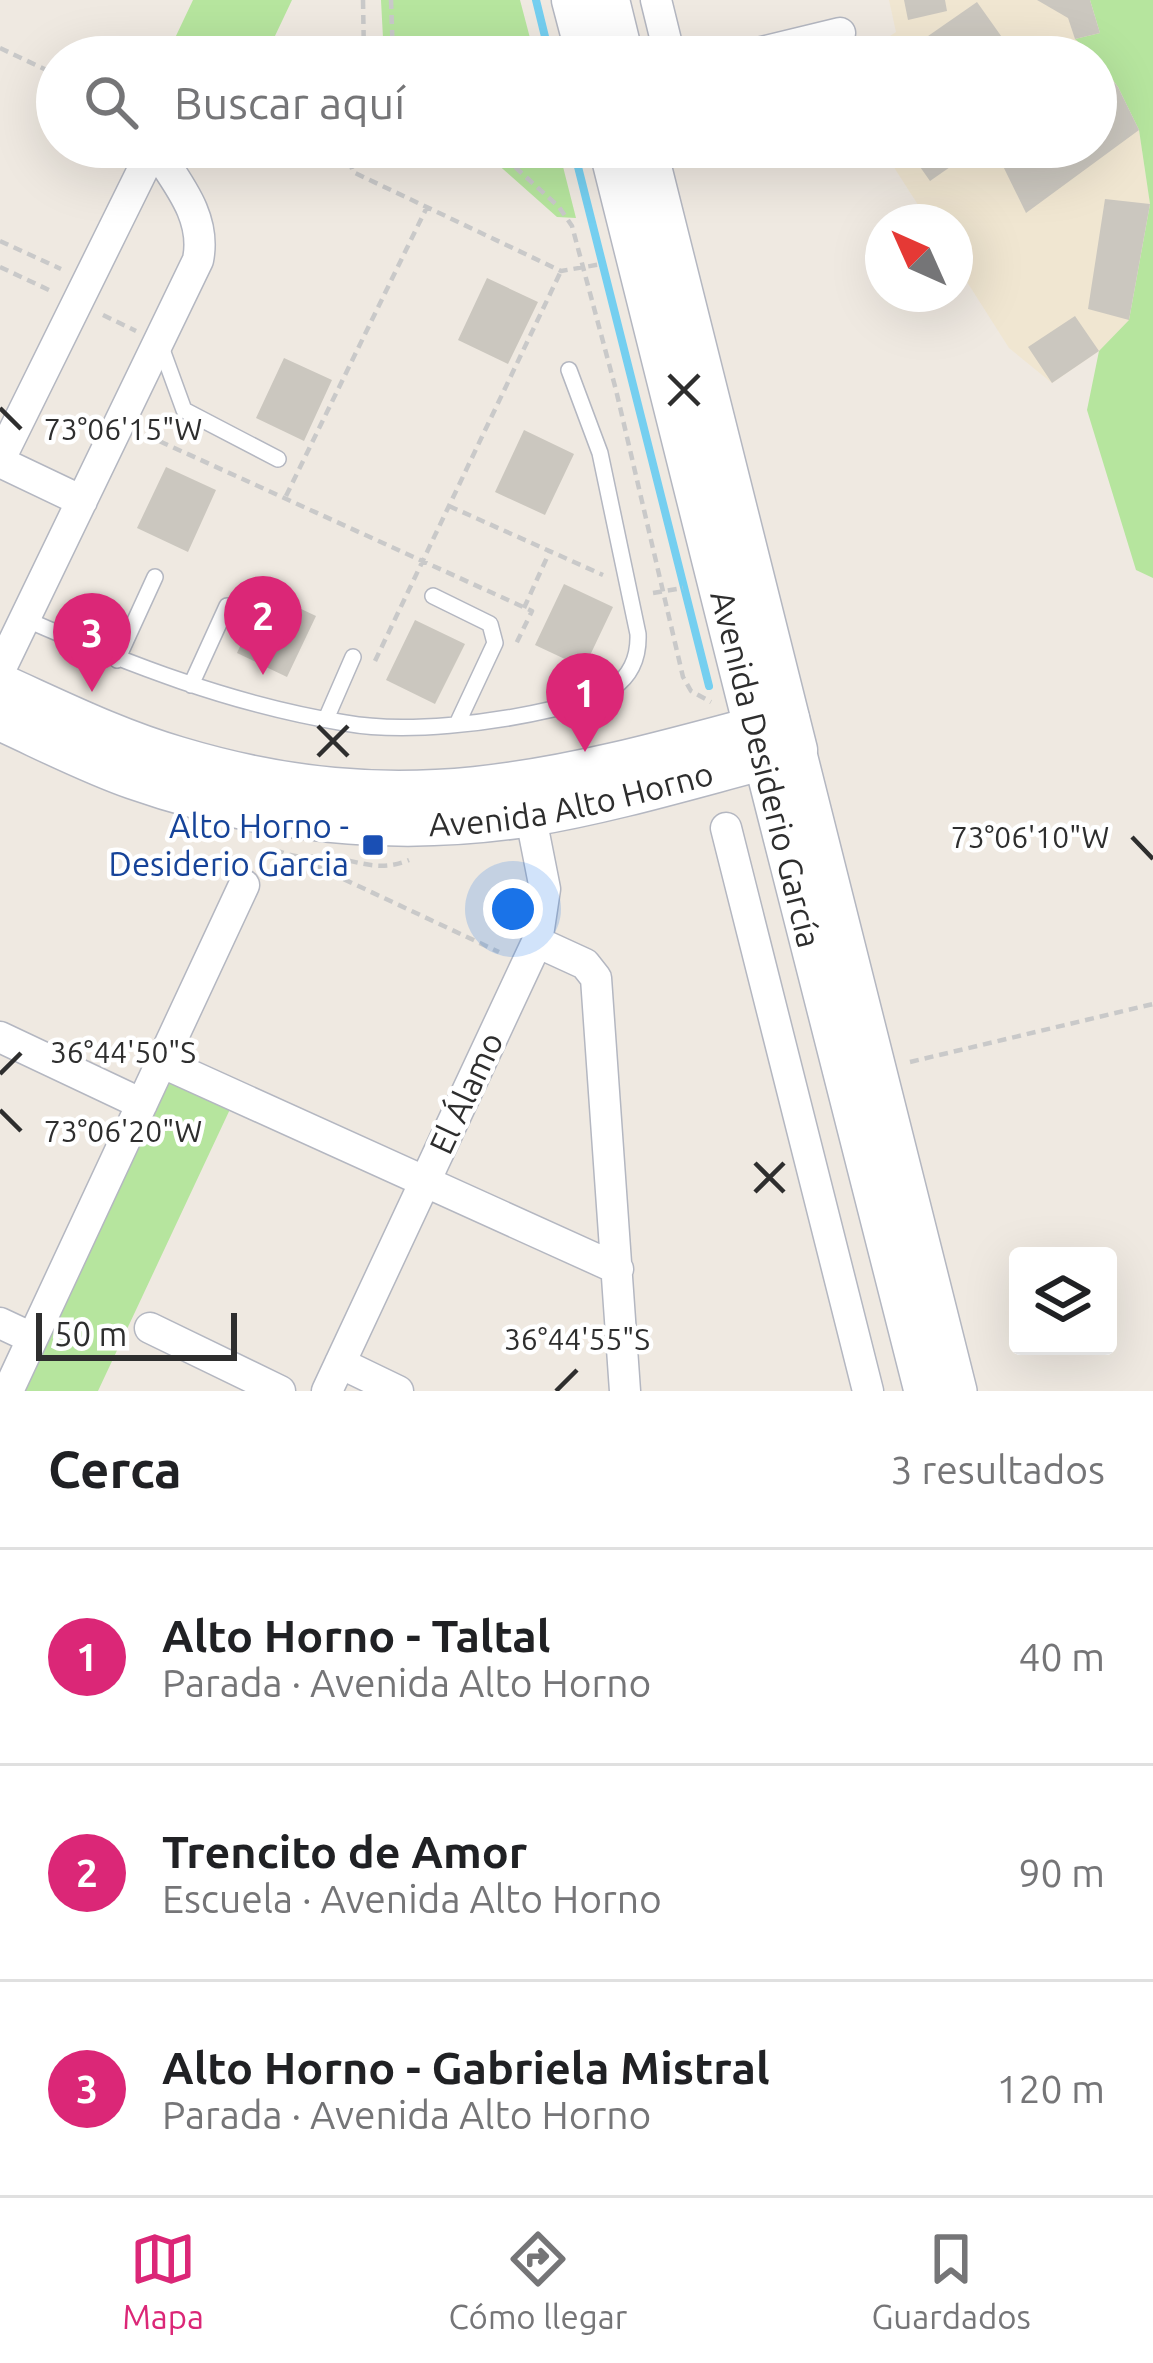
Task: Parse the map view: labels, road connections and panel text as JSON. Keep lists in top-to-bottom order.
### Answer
{
  "streets": {
    "main road": ["Avenida Desiderio García", "Avenida Alto Horno"],
    "street": ["El Álamo"]
  },
  "crossings": [
    ["Avenida Desiderio García", "Avenida Alto Horno"],
    ["Avenida Alto Horno", "El Álamo"]
  ],
  "places": {
    "transit": ["Alto Horno - Desiderio Garcia"]
  },
  "scale_bar": "50 m",
  "north": "top left",
  "page": {
    "search": "Buscar aquí",
    "pins": ["2", "3", "1"],
    "scale": "50 m",
    "heading": ["Cerca", "3 resultados"],
    "list": [
      {
        "mark": "1",
        "name": "Alto Horno - Taltal",
        "note": "Parada · Avenida Alto Horno",
        "value": "40 m"
      },
      {
        "mark": "2",
        "name": "Trencito de Amor",
        "note": "Escuela · Avenida Alto Horno",
        "value": "90 m"
      },
      {
        "mark": "3",
        "name": "Alto Horno - Gabriela Mistral",
        "note": "Parada · Avenida Alto Horno",
        "value": "120 m"
      }
    ],
    "nav": ["Mapa", "Cómo llegar", "Guardados"]
  },
  "coordinates": [
    "73°06'15\"W",
    "73°06'10\"W",
    "36°44'50\"S",
    "73°06'20\"W",
    "36°44'55\"S"
  ]
}
